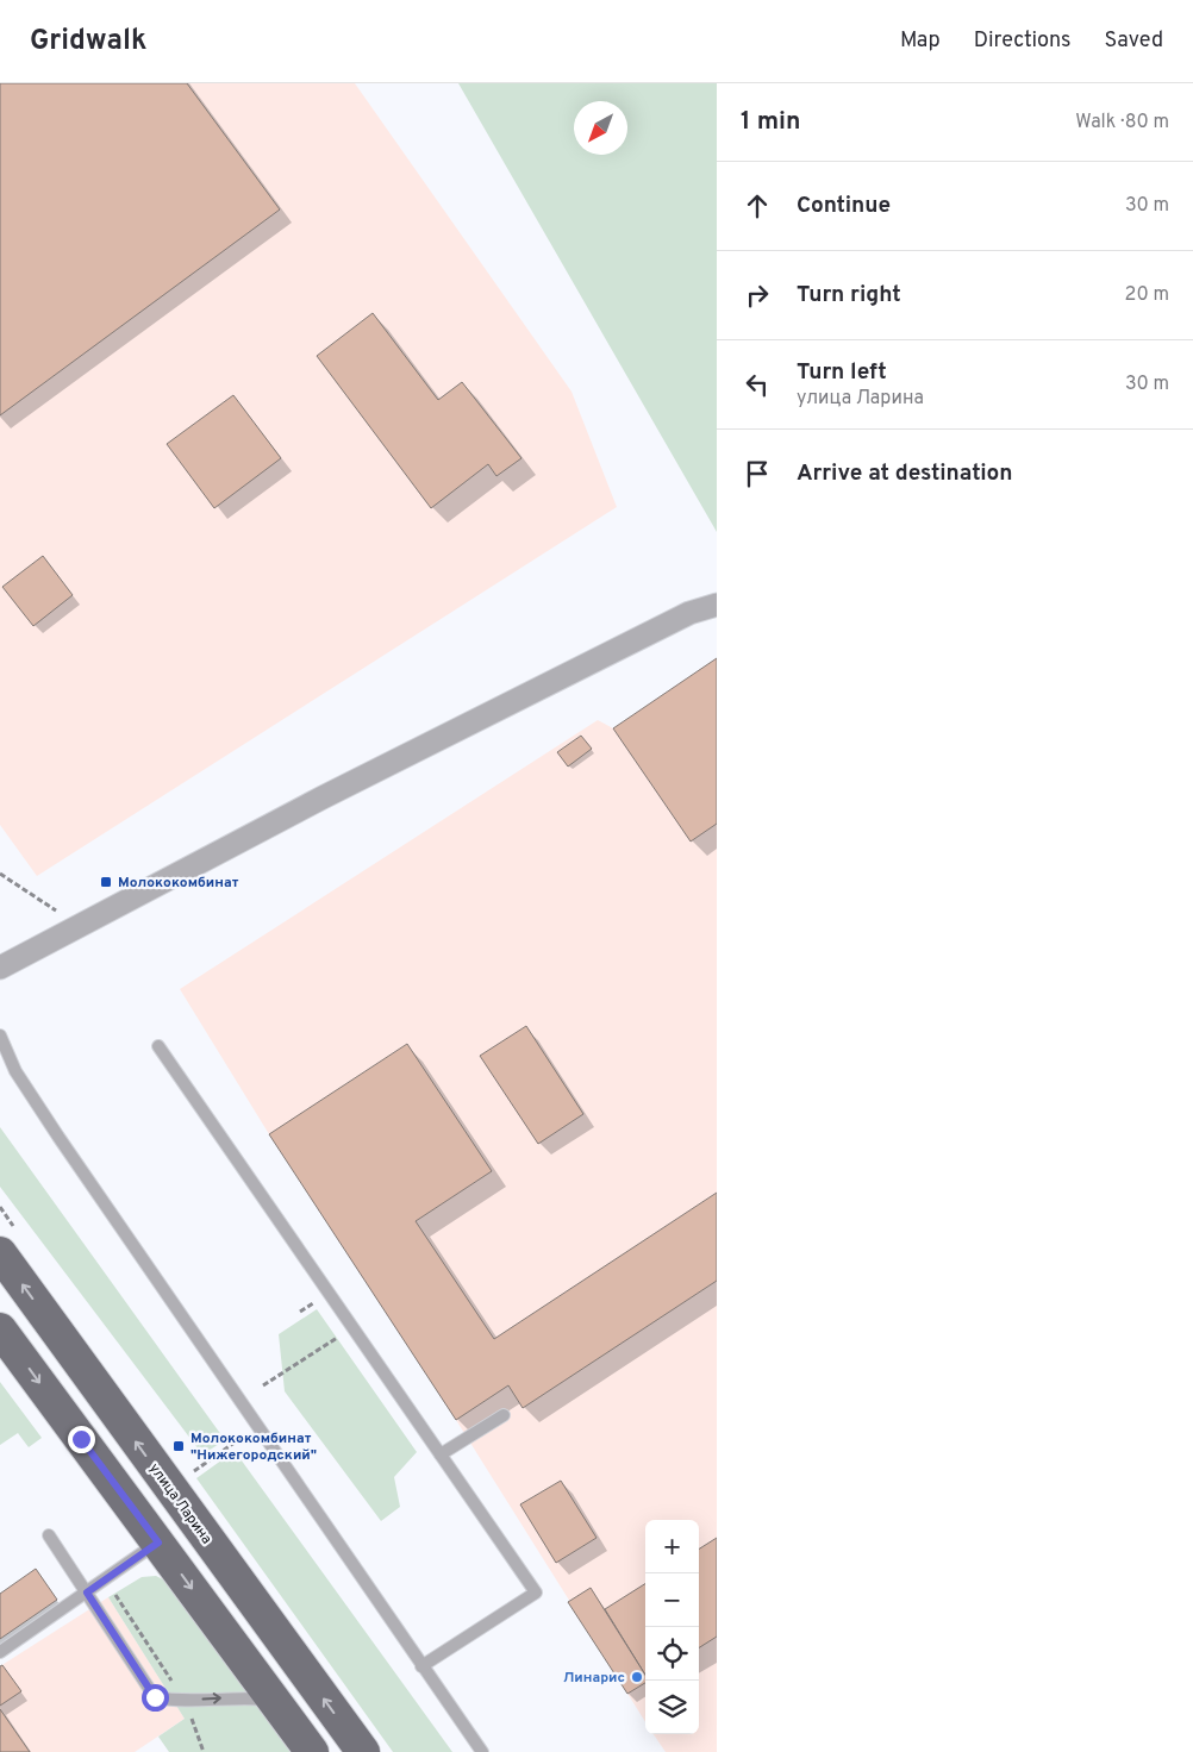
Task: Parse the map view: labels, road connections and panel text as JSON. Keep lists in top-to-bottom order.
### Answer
{
  "streets": {
    "main road": ["улица Ларина"]
  },
  "places": {
    "transit": ["Молококомбинат", "Молококомбинат \"Нижегородский\""],
    "other": ["Линарис"]
  },
  "north": "bottom left",
  "page": {
    "header": "Gridwalk",
    "nav": ["Map", "Directions", "Saved"],
    "heading": ["1 min", "Walk · 80 m"],
    "list": [
      ["Continue", "30 m"],
      ["Turn right", "20 m"],
      ["Turn left", "улица Ларина", "30 m"],
      "Arrive at destination"
    ],
    "map_buttons": ["+", "−"]
  }
}
